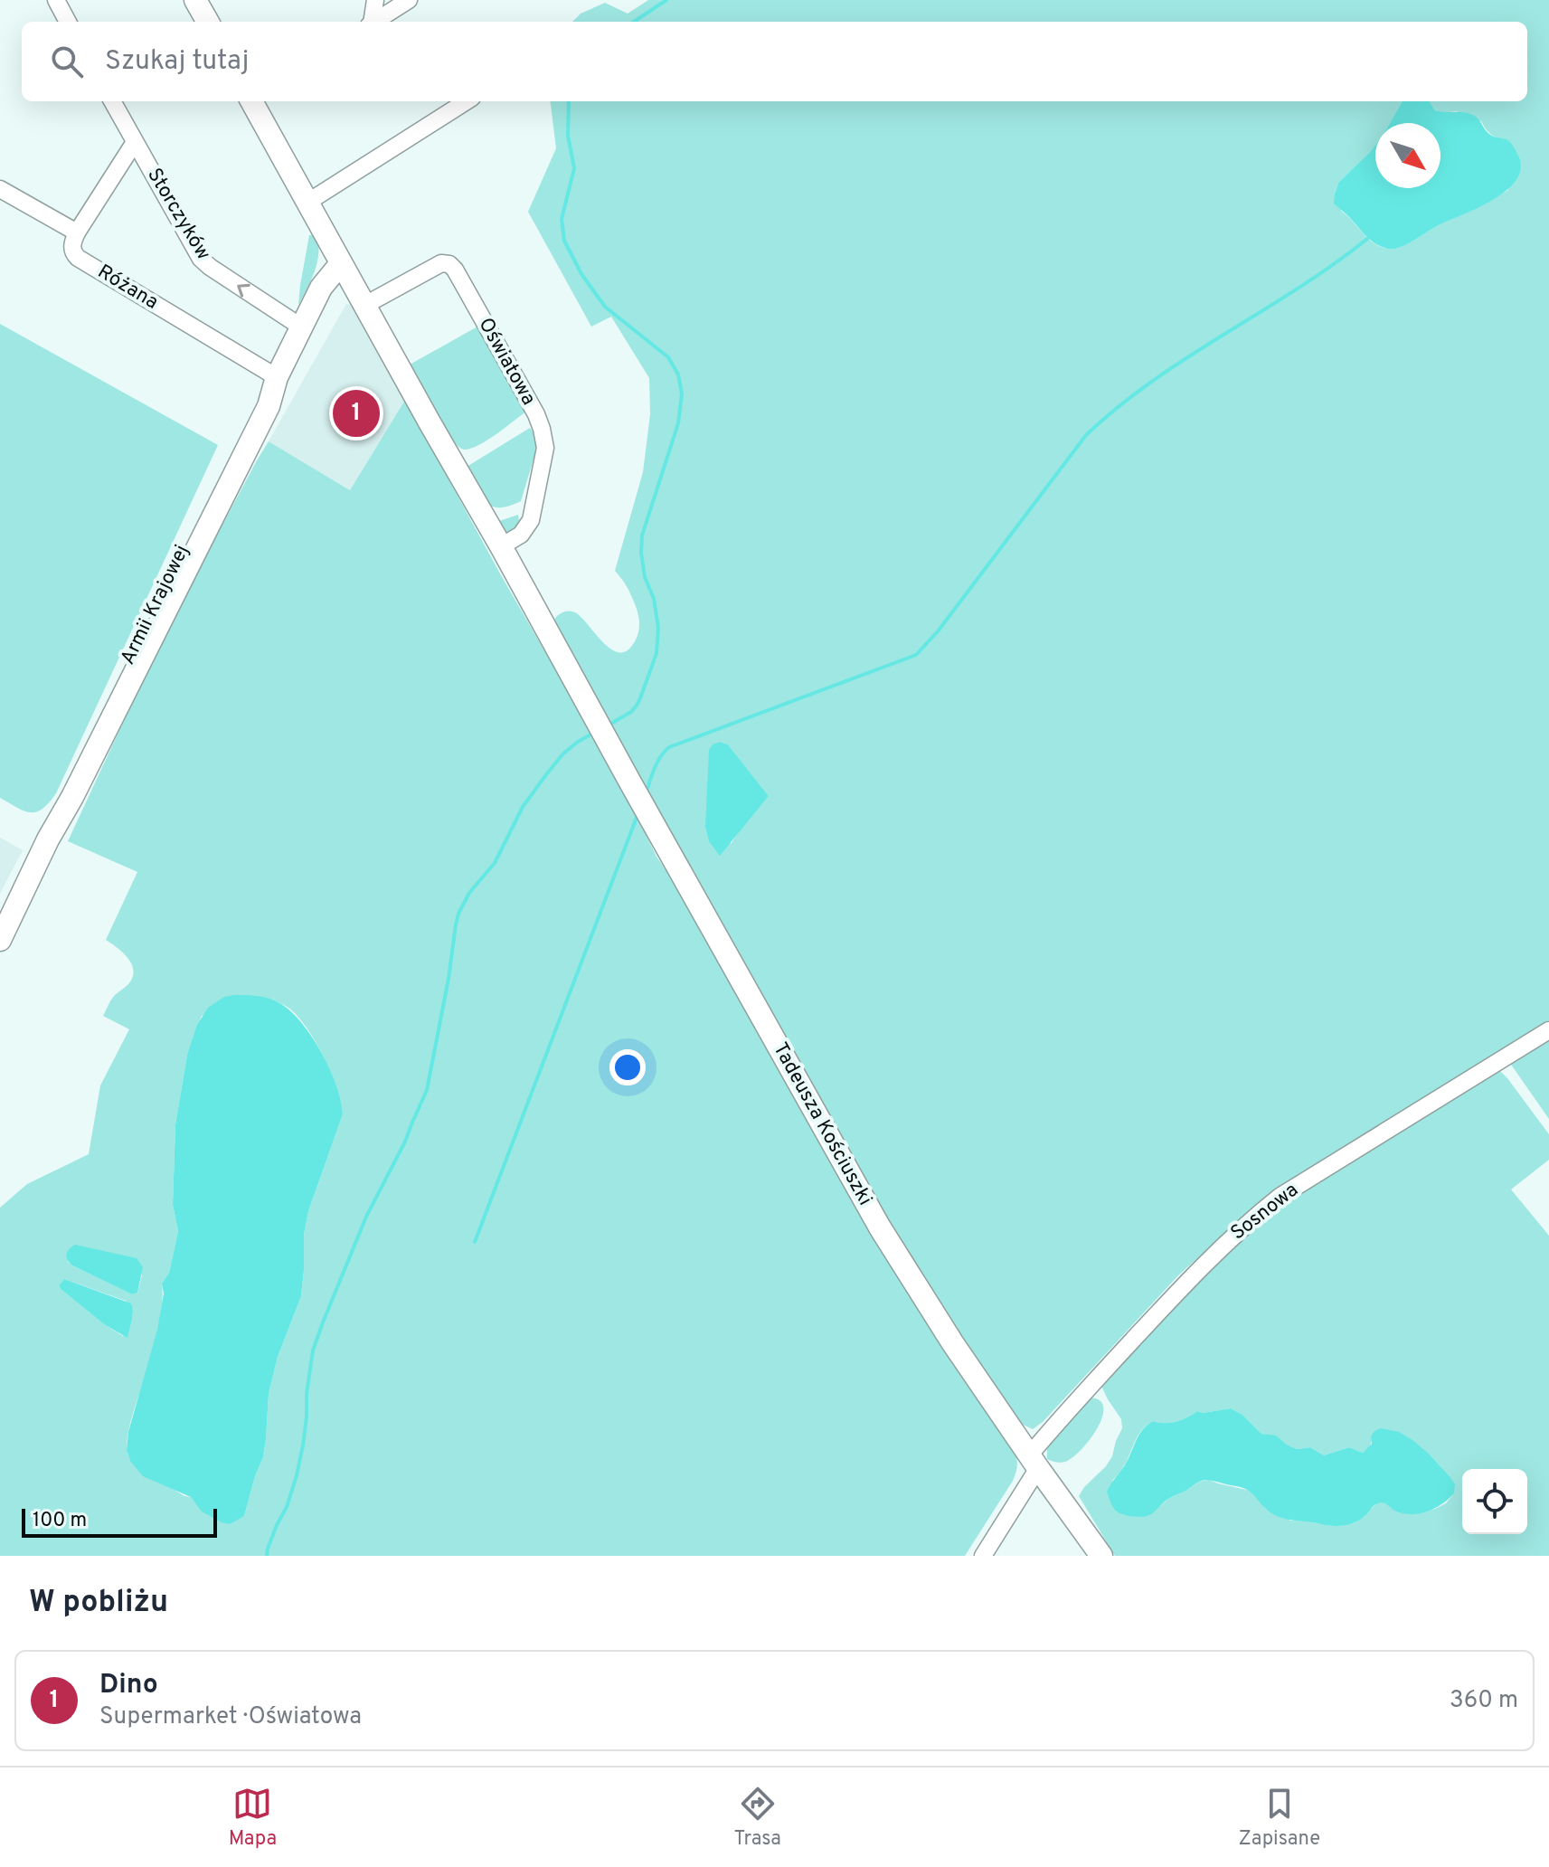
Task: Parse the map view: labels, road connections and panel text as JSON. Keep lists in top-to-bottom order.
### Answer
{
  "streets": {
    "street": [
      "Storczyków",
      "Różana",
      "Oświatowa",
      "Armii Krajowej",
      "Tadeusza Kościuszki",
      "Sosnowa"
    ]
  },
  "crossings": [
    ["Storczyków", "Różana"],
    ["Storczyków", "Armii Krajowej"],
    ["Różana", "Armii Krajowej"],
    ["Oświatowa", "Tadeusza Kościuszki"],
    ["Tadeusza Kościuszki", "Sosnowa"]
  ],
  "scale_bar": "100 m",
  "north": "bottom right",
  "page": {
    "search": "Szukaj tutaj",
    "pins": "1",
    "scale": "100 m",
    "heading": "W pobliżu",
    "list": [
      {
        "mark": "1",
        "name": "Dino",
        "note": "Supermarket · Oświatowa",
        "value": "360 m"
      }
    ],
    "nav": ["Mapa", "Trasa", "Zapisane"]
  }
}
